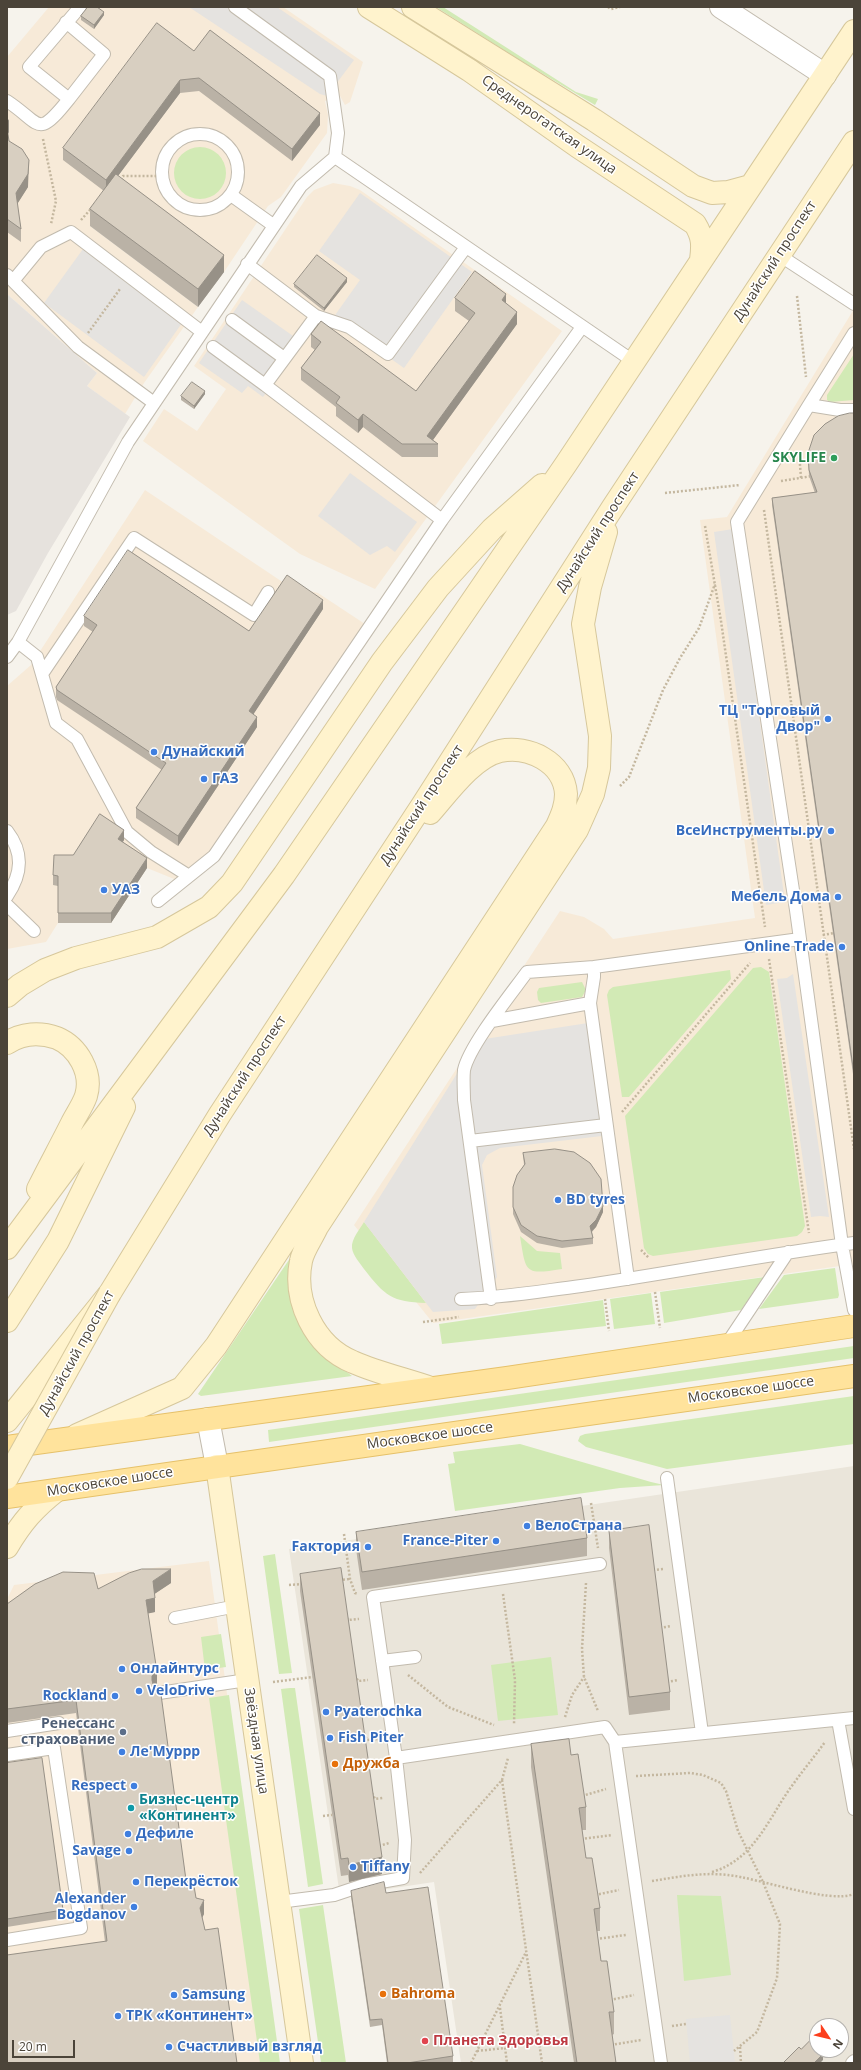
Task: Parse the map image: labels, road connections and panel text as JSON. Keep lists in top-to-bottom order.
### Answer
{
  "streets": {
    "main road": [
      "Среднерогатская улица",
      "Дунайский проспект",
      "Московское шоссе",
      "Звёздная улица"
    ]
  },
  "crossings": [
    ["Московское шоссе", "Звёздная улица"]
  ],
  "places": [
    "SKYLIFE",
    "ТЦ \"Торговый Двор\"",
    "Дунайский",
    "ГАЗ",
    "ВсеИнструменты.ру",
    "УАЗ",
    "Мебель Дома",
    "Online Trade",
    "BD tyres",
    "ВелоСтрана",
    "France-Piter",
    "Fактория",
    "Онлайнтурс",
    "VeloDrive",
    "Rockland",
    "Pyaterochka",
    "Ренессанс страхование",
    "Fish Piter",
    "Ле'Муррр",
    "Дружба",
    "Respect",
    "Бизнес-центр «Континент»",
    "Дефиле",
    "Savage",
    "Tiffany",
    "Перекрёсток",
    "Alexander Bogdanov",
    "Bahroma",
    "Samsung",
    "ТРК «Континент»",
    "Планета Здоровья",
    "Счастливый взгляд"
  ],
  "scale_bar": "20 m",
  "north": "bottom right"
}
